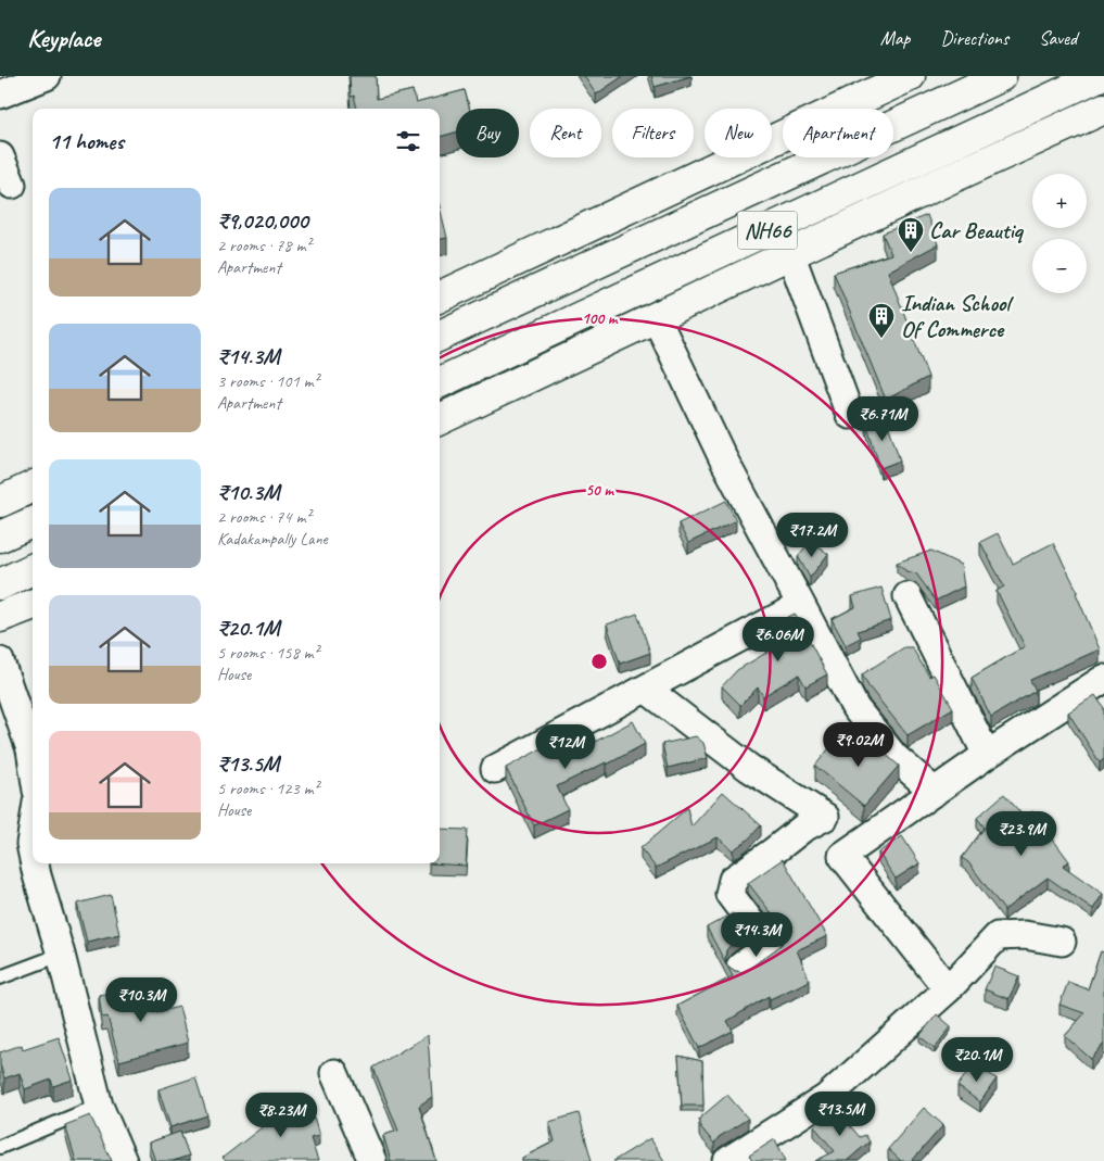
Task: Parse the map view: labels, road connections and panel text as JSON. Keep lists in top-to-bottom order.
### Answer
{
  "streets": {
    "main road": ["NH66"]
  },
  "places": {
    "building": ["Car Beautiq", "Indian School Of Commerce"]
  },
  "page": {
    "header": "Keyplace",
    "nav": ["Map", "Directions", "Saved"],
    "chip": [
      "Buy",
      "Rent",
      "Filters",
      "New",
      "Apartment"
    ],
    "heading": "11 homes",
    "map_buttons": ["+", "−"],
    "list": [
      {
        "name": "₹9,020,000",
        "note": "2 rooms · 78 m² · Apartment"
      },
      {
        "name": "₹14.3M",
        "note": "3 rooms · 101 m² · Apartment"
      },
      {
        "name": "₹10.3M",
        "note": "2 rooms · 74 m² · Kadakampally Lane"
      },
      {
        "name": "₹20.1M",
        "note": "5 rooms · 158 m² · House"
      },
      {
        "name": "₹13.5M",
        "note": "5 rooms · 123 m² · House"
      }
    ],
    "price": [
      "₹6.71M",
      "₹17.2M",
      "₹6.06M",
      "₹9.02M",
      "₹12M",
      "₹23.9M",
      "₹14.3M",
      "₹10.3M",
      "₹20.1M",
      "₹13.5M",
      "₹8.23M"
    ]
  },
  "rings": ["100 m", "50 m"]
}
